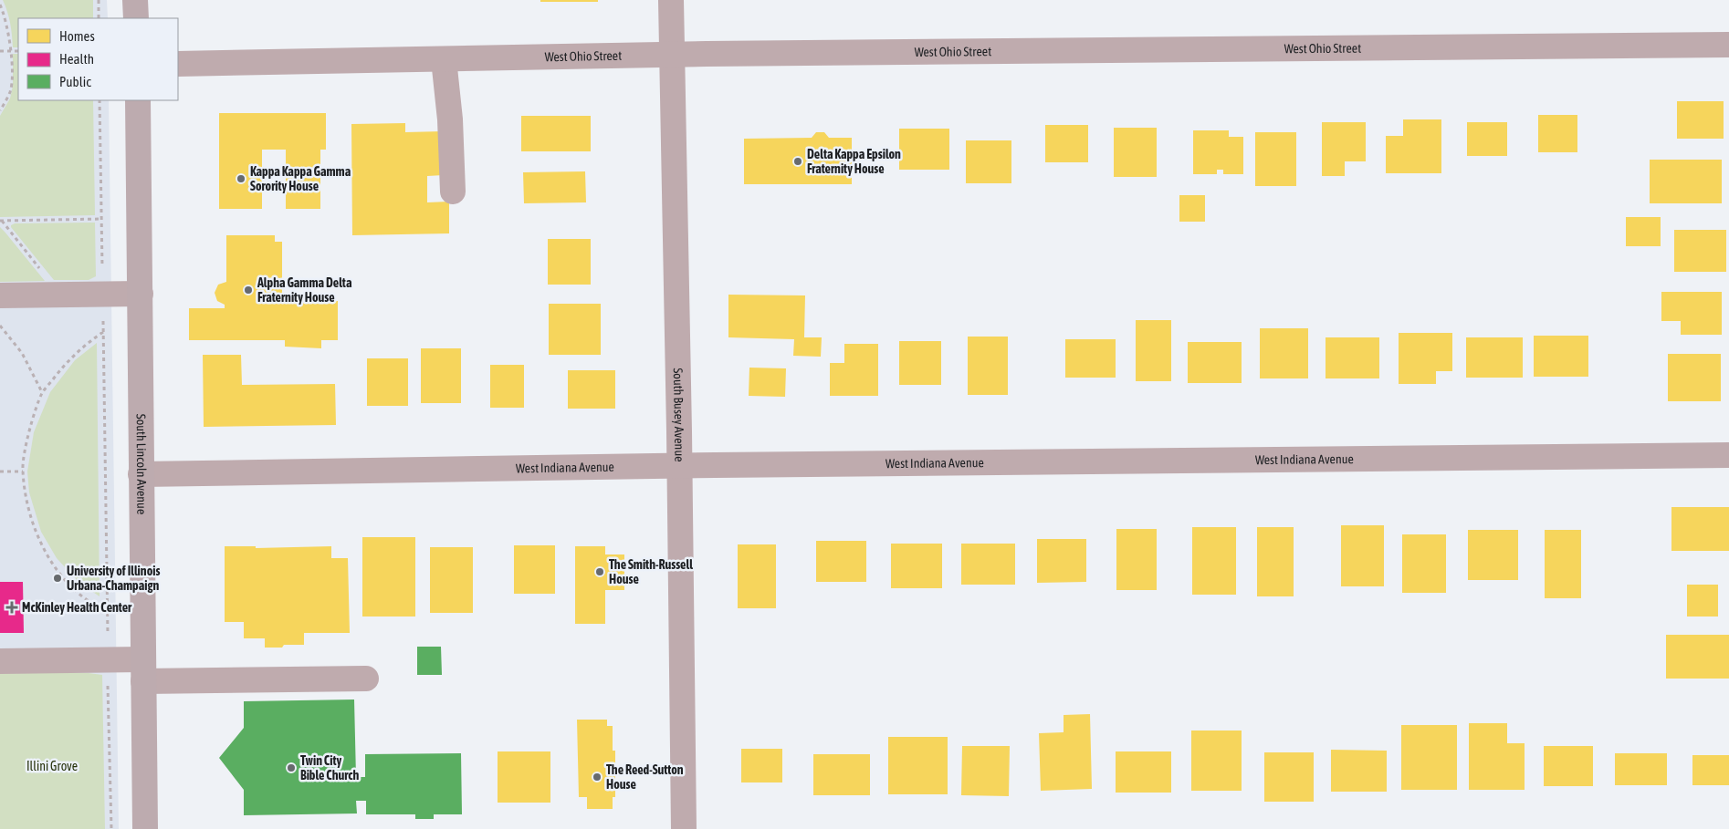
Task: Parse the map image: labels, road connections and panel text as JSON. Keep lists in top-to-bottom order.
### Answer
{
  "streets": {
    "main road": ["South Lincoln Avenue"],
    "street": ["West Ohio Street", "South Busey Avenue", "West Indiana Avenue"]
  },
  "crossings": [
    ["West Ohio Street", "South Busey Avenue"],
    ["South Busey Avenue", "West Indiana Avenue"],
    ["West Indiana Avenue", "South Lincoln Avenue"]
  ],
  "parks": ["Illini Grove"],
  "places": {
    "other": [
      "Delta Kappa Epsilon Fraternity House",
      "Kappa Kappa Gamma Sorority House",
      "Alpha Gamma Delta Fraternity House",
      "The Smith-Russell House",
      "University of Illinois Urbana-Champaign",
      "Twin City Bible Church",
      "The Reed-Sutton House"
    ],
    "health": ["McKinley Health Center"]
  },
  "legend": ["Homes", "Health", "Public"]
}
